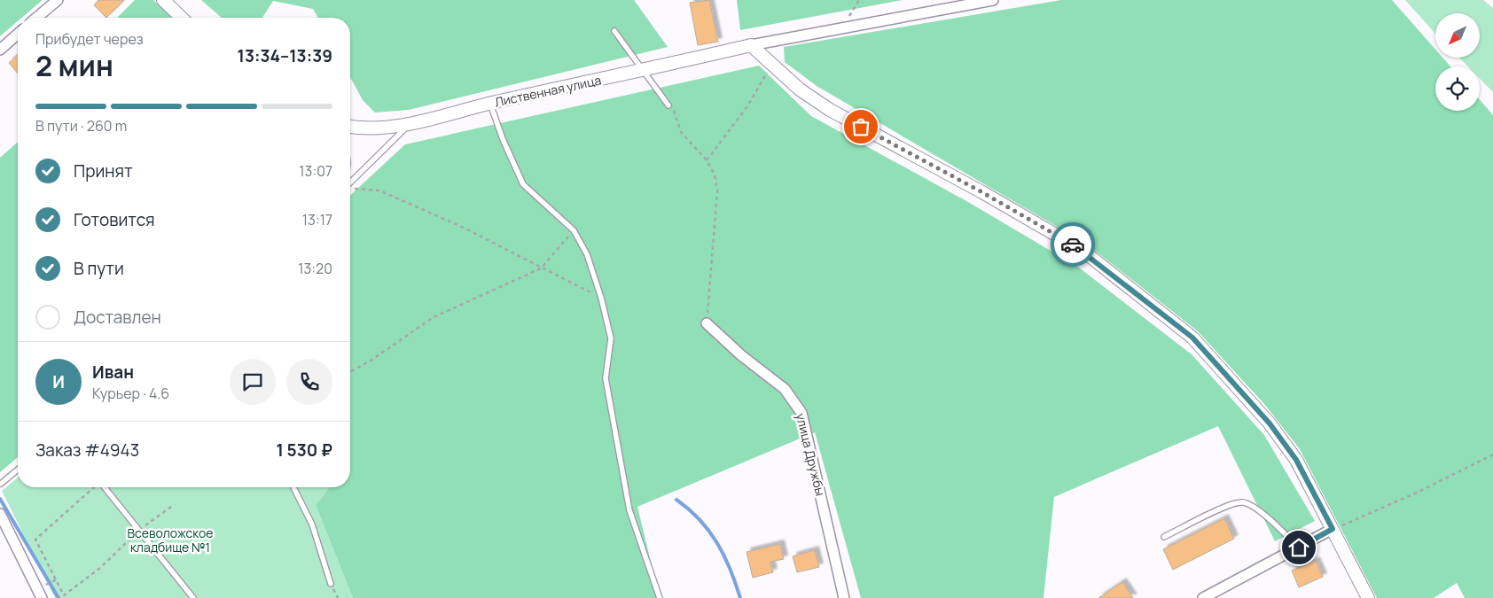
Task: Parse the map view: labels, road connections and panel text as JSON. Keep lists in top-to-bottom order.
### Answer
{
  "streets": {
    "street": ["Лиственная улица", "улица Дружбы"]
  },
  "parks": ["Всеволожское кладбище №1"],
  "north": "bottom left",
  "page": {
    "heading": ["2 мин", "Прибудет через", "13:34–13:39"],
    "panel": [
      "Иван",
      "Курьер · 4.6",
      "Заказ #4943",
      "1 530 ₽"
    ],
    "bar": "В пути · 260 m",
    "list": [
      ["Принят", "13:07"],
      ["Готовится", "13:17"],
      ["В пути", "13:20"],
      "Доставлен"
    ],
    "round": "И"
  }
}
